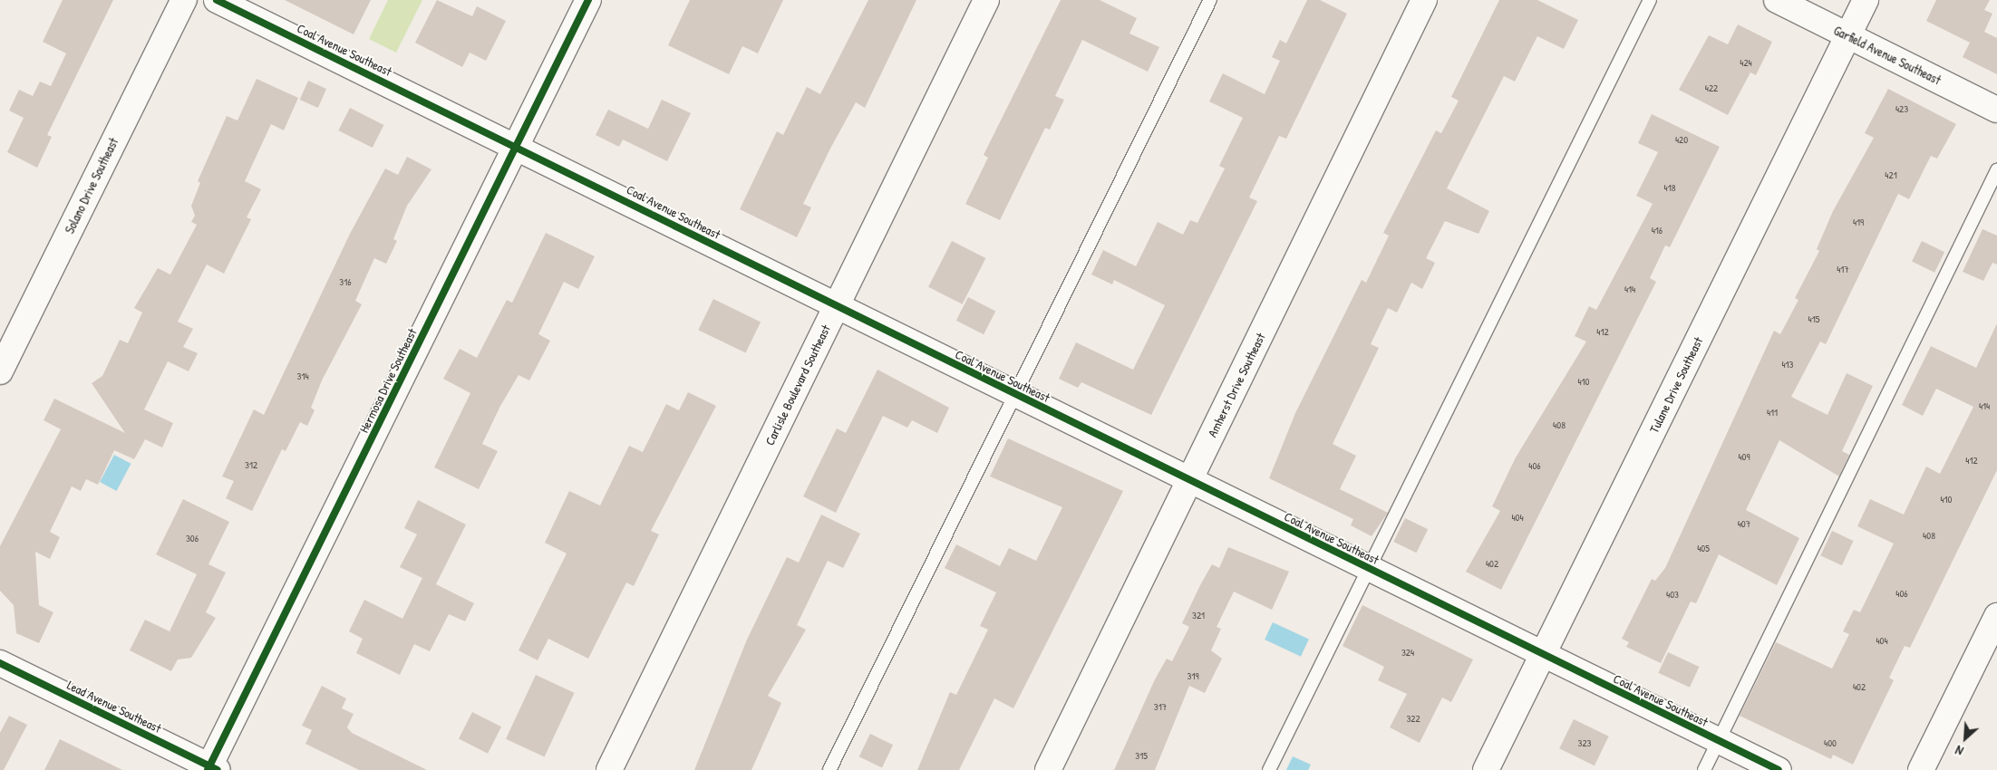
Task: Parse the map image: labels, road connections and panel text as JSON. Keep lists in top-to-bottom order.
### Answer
{
  "streets": {
    "street": [
      "Coal Avenue Southeast",
      "Garfield Avenue Southeast",
      "Solano Drive Southeast",
      "Hermosa Drive Southeast",
      "Carlisle Boulevard Southeast",
      "Amherst Drive Southeast",
      "Tulane Drive Southeast",
      "Lead Avenue Southeast"
    ]
  },
  "crossings": [
    ["Coal Avenue Southeast", "Hermosa Drive Southeast"],
    ["Coal Avenue Southeast", "Carlisle Boulevard Southeast"],
    ["Coal Avenue Southeast", "Amherst Drive Southeast"],
    ["Coal Avenue Southeast", "Tulane Drive Southeast"],
    ["Garfield Avenue Southeast", "Tulane Drive Southeast"],
    ["Hermosa Drive Southeast", "Lead Avenue Southeast"]
  ],
  "house_numbers": [
    "424",
    "422",
    "423",
    "420",
    "421",
    "418",
    "419",
    "416",
    "417",
    "316",
    "414",
    "415",
    "412",
    "413",
    "314",
    "410",
    "414",
    "411",
    "408",
    "409",
    "412",
    "312",
    "406",
    "410",
    "404",
    "407",
    "408",
    "306",
    "405",
    "402",
    "406",
    "403",
    "321",
    "404",
    "324",
    "319",
    "402",
    "317",
    "322",
    "323",
    "400",
    "315"
  ],
  "north": "bottom left"
}
